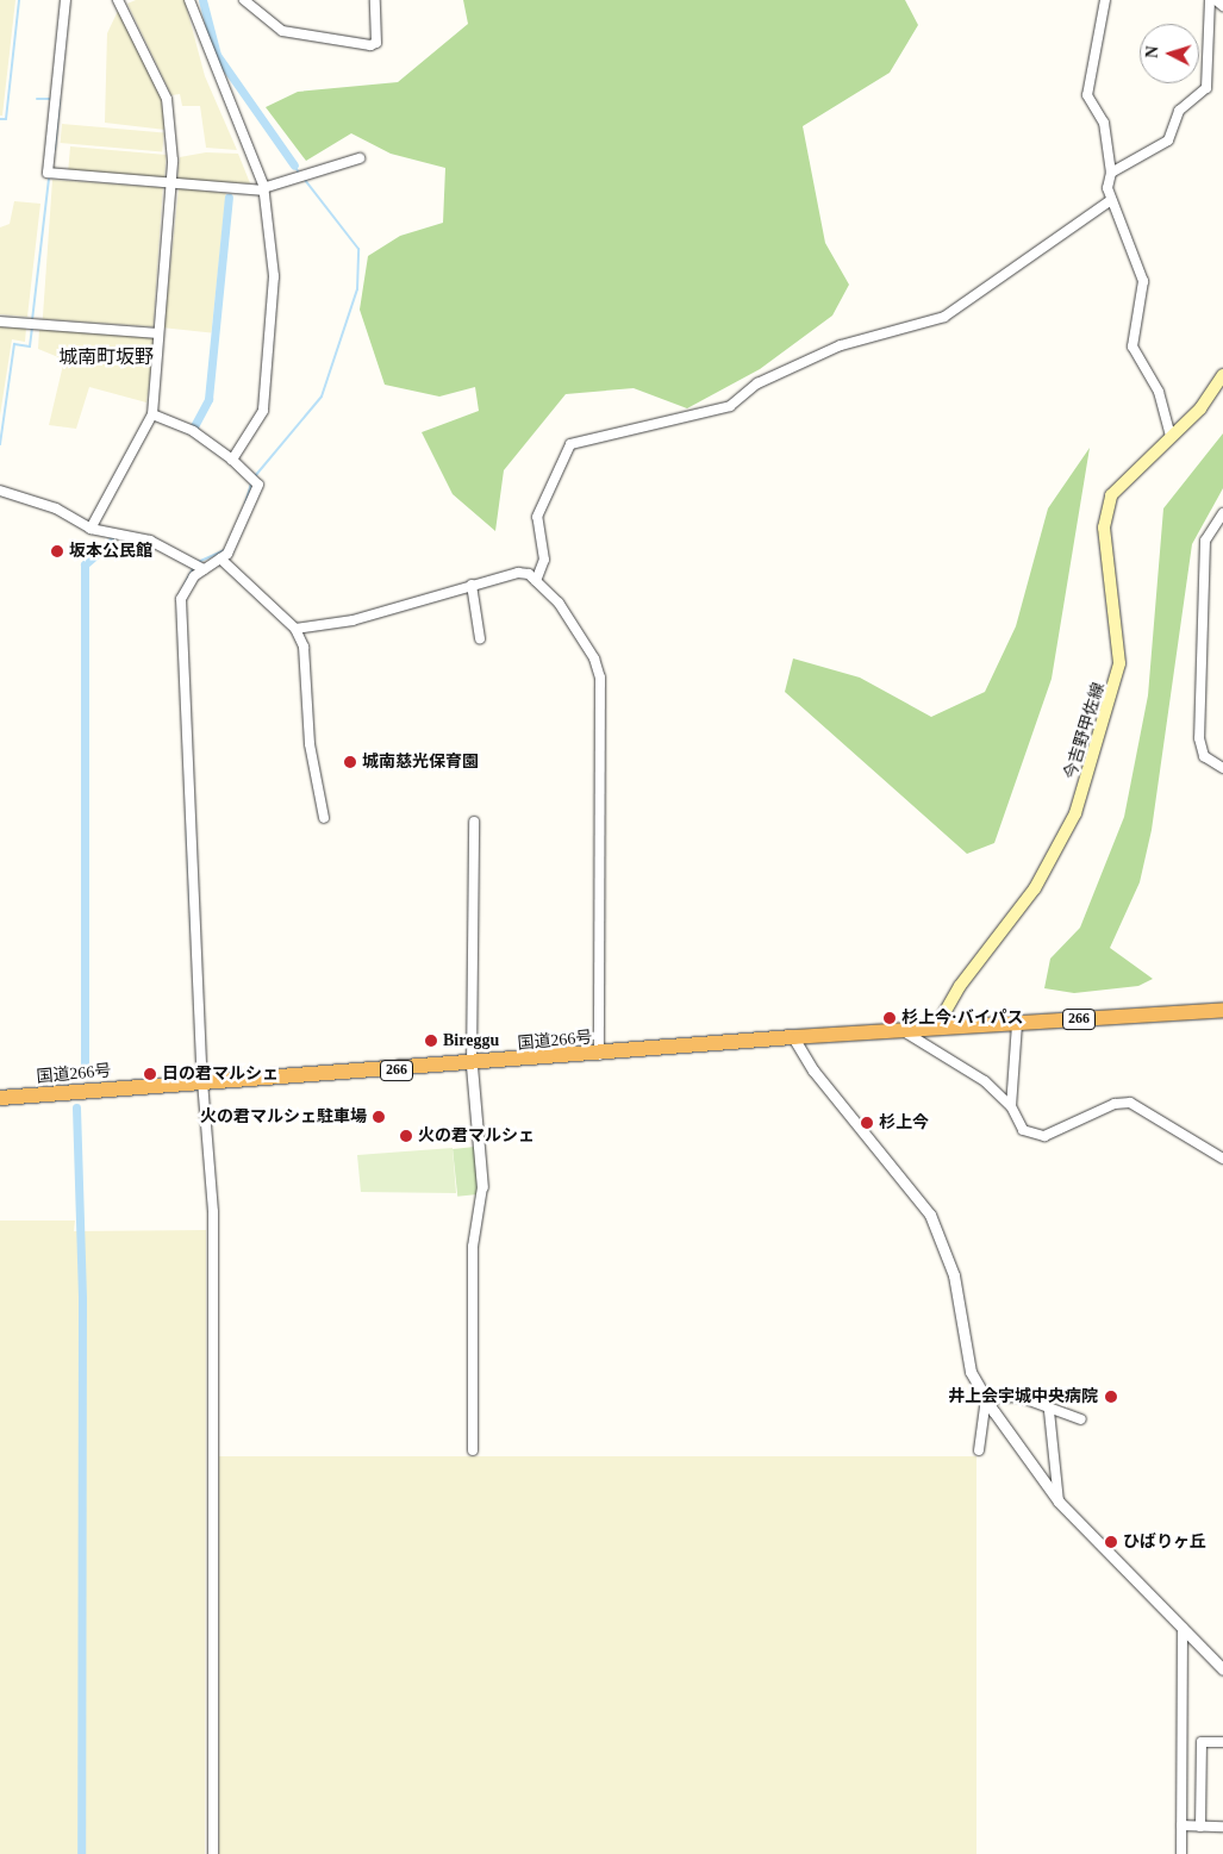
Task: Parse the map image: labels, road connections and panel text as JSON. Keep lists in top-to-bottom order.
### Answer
{
  "streets": {
    "highway": ["266", "国道266号"],
    "main road": ["今吉野甲佐線"]
  },
  "crossings": [
    ["今吉野甲佐線", "266"],
    ["今吉野甲佐線", "国道266号"],
    ["266", "国道266号"]
  ],
  "districts": ["城南町坂野"],
  "places": [
    "坂本公民館",
    "城南慈光保育園",
    "杉上今·バイパス",
    "Bireggu",
    "日の君マルシェ",
    "火の君マルシェ駐車場",
    "杉上今",
    "火の君マルシェ",
    "井上会宇城中央病院",
    "ひばりヶ丘"
  ],
  "north": "left"
}
